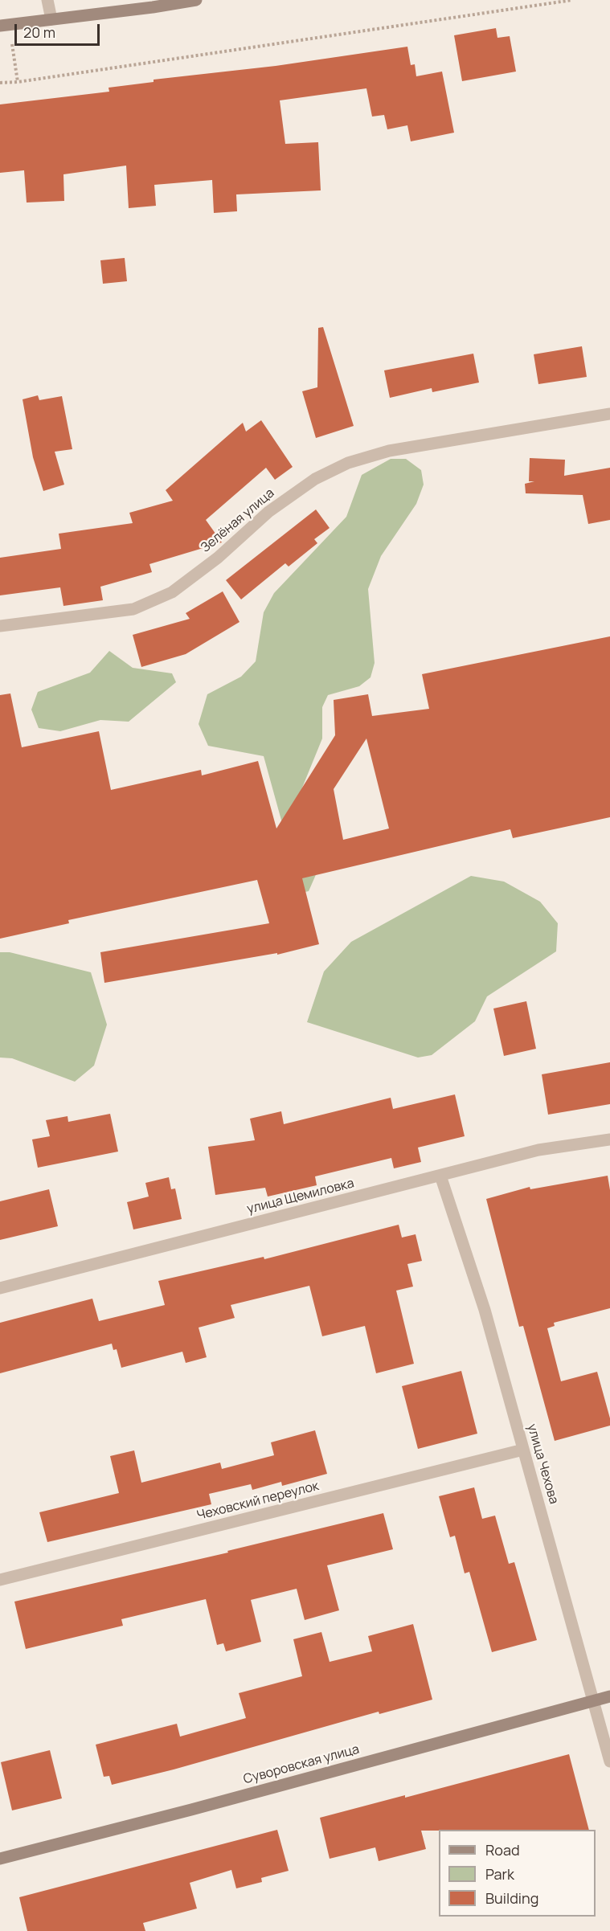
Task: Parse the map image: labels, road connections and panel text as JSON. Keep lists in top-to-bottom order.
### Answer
{
  "streets": {
    "street": [
      "Зелёная улица",
      "улица Щемиловка",
      "улица Чехова",
      "Чеховский переулок",
      "Суворовская улица"
    ]
  },
  "crossings": [
    ["улица Щемиловка", "улица Чехова"],
    ["улица Чехова", "Чеховский переулок"],
    ["улица Чехова", "Суворовская улица"]
  ],
  "legend": ["Road", "Park", "Building"],
  "scale_bar": "20 m"
}
